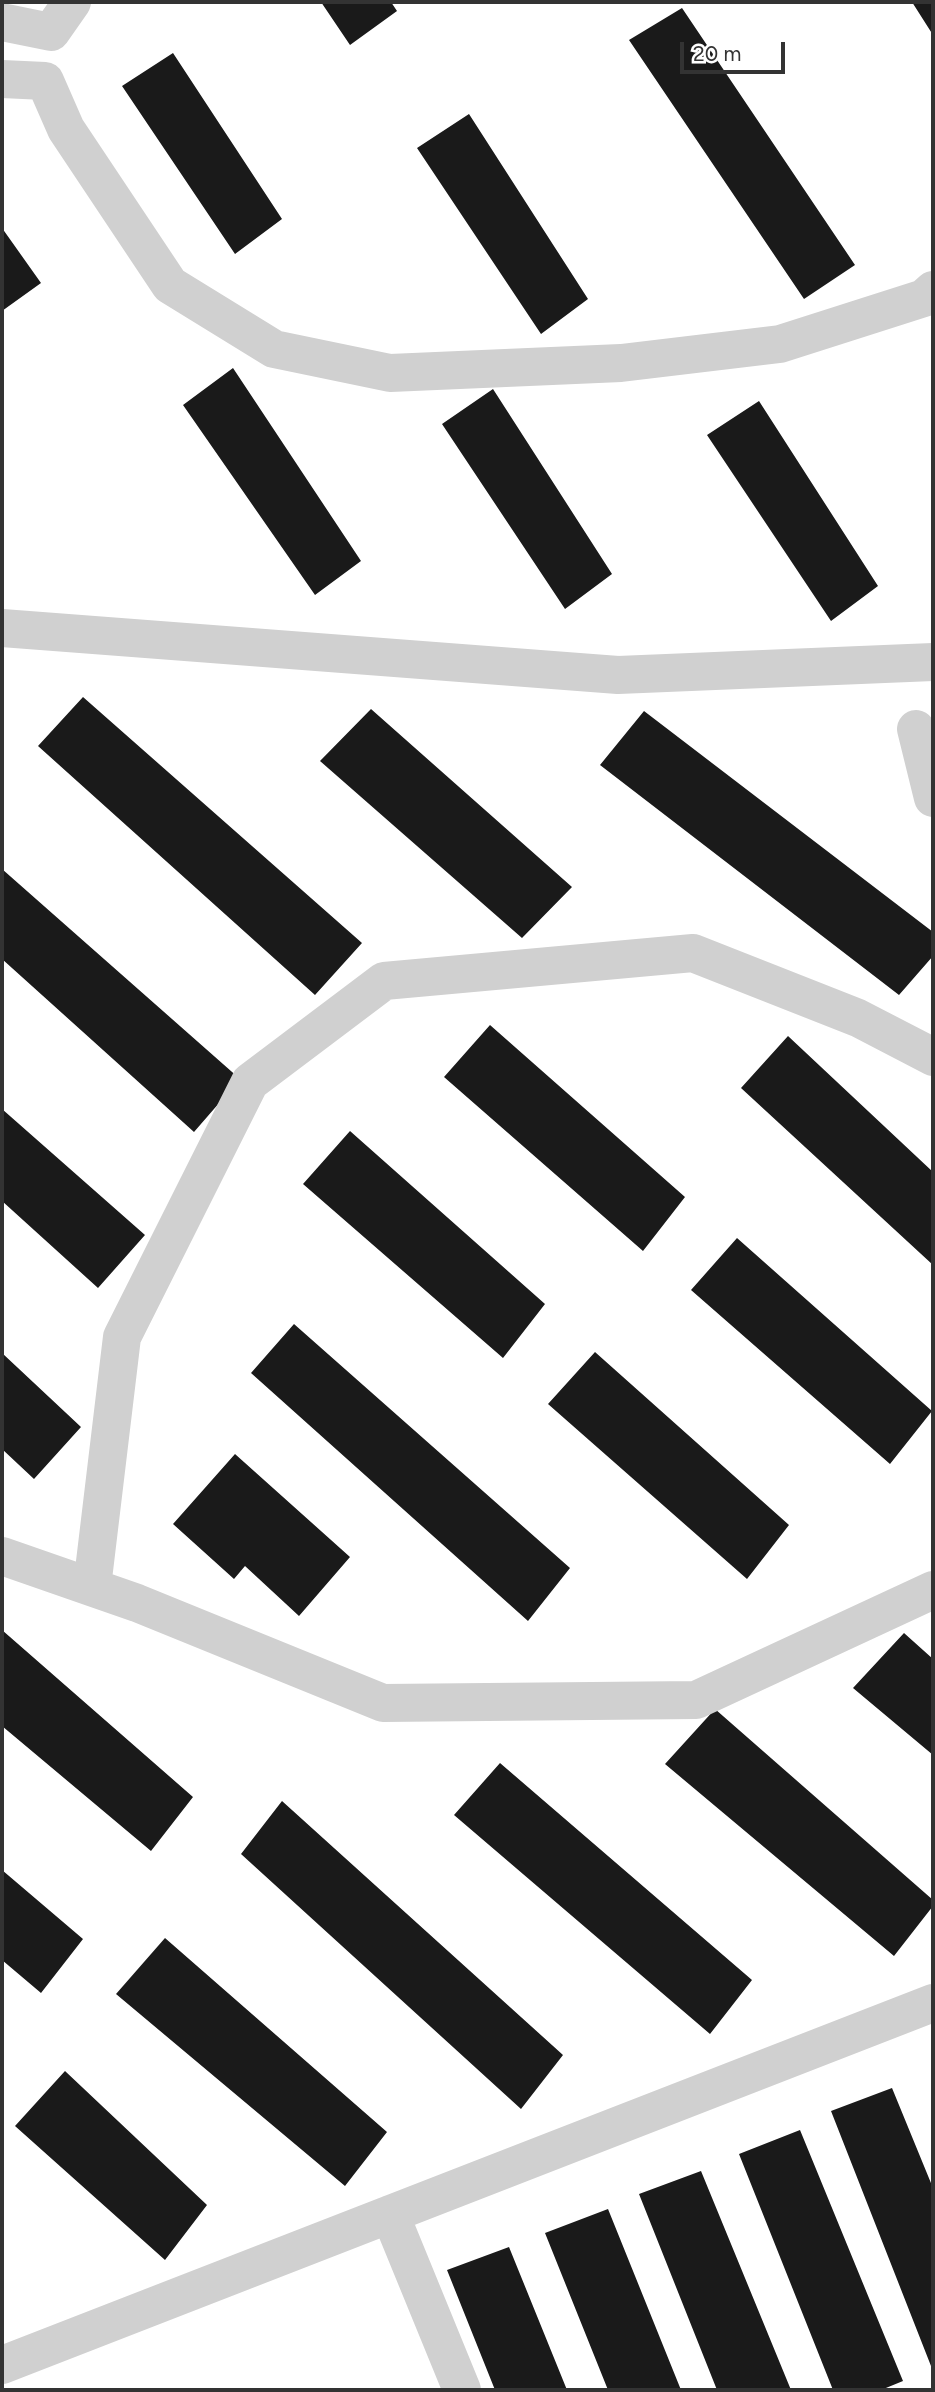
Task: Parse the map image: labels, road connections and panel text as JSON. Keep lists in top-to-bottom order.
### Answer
{
  "scale_bar": "20 m"
}
